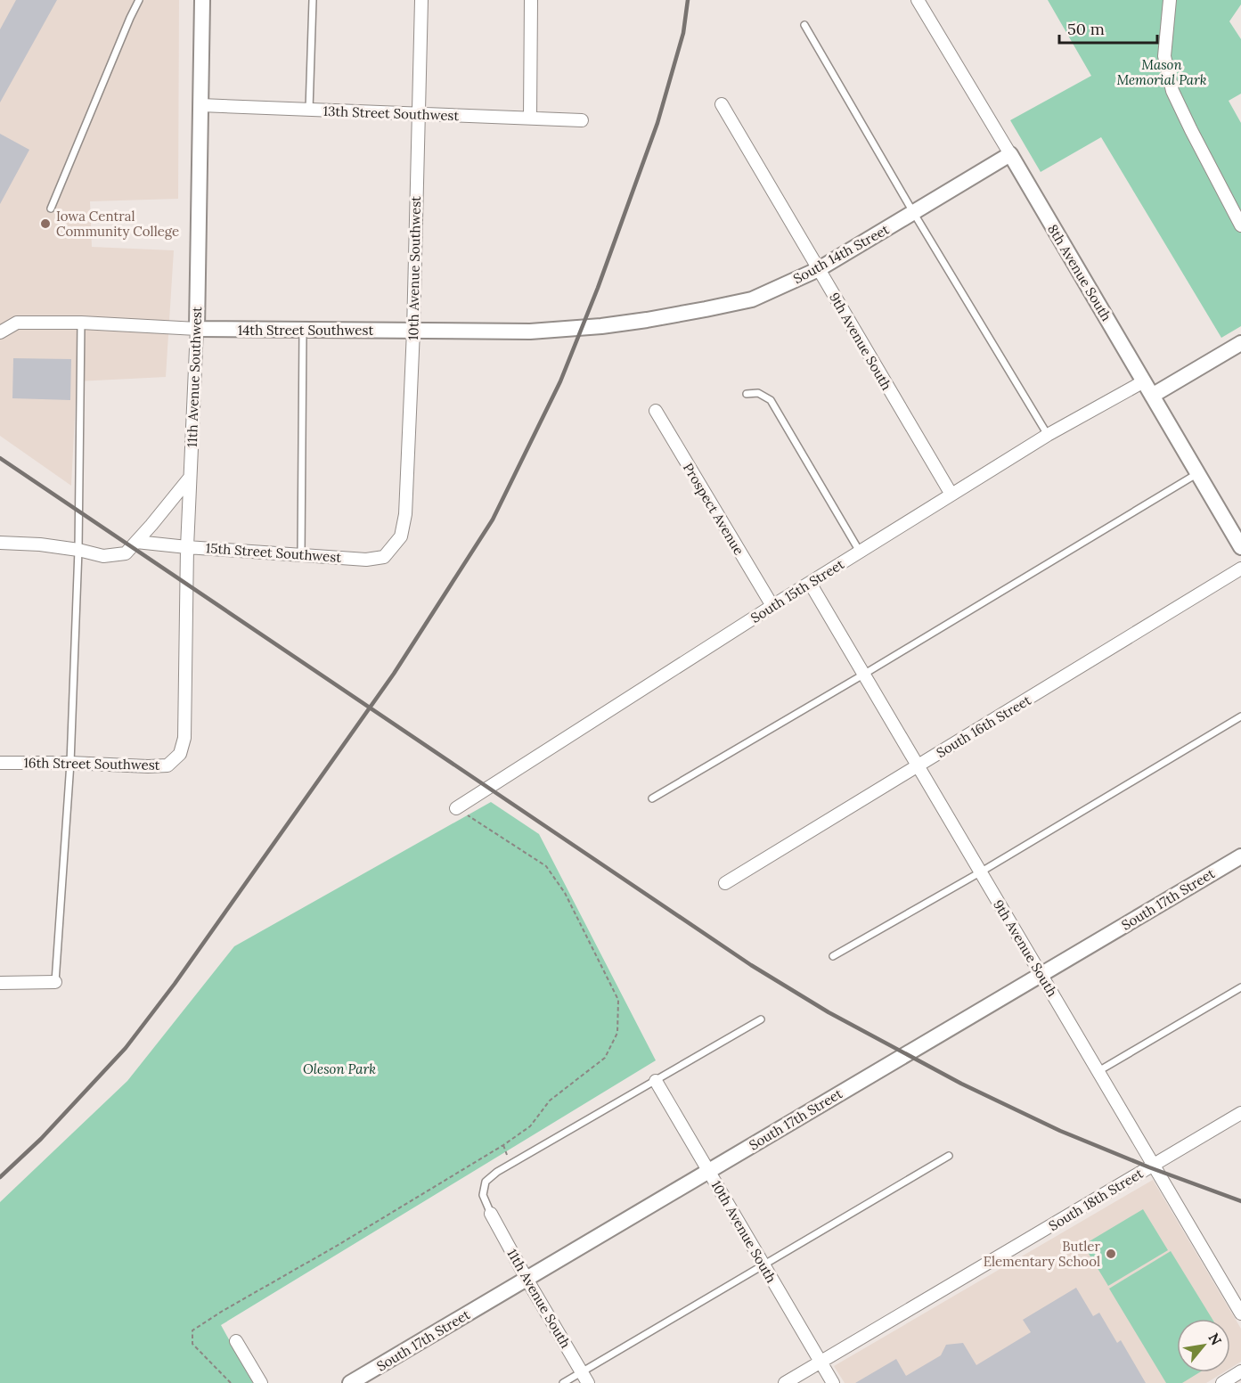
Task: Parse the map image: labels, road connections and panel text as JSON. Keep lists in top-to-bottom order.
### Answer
{
  "streets": {
    "street": [
      "13th Street Southwest",
      "South 14th Street",
      "10th Avenue Southwest",
      "8th Avenue South",
      "14th Street Southwest",
      "9th Avenue South",
      "11th Avenue Southwest",
      "Prospect Avenue",
      "15th Street Southwest",
      "South 15th Street",
      "South 16th Street",
      "16th Street Southwest",
      "South 17th Street",
      "South 18th Street",
      "10th Avenue South",
      "11th Avenue South"
    ]
  },
  "crossings": [
    ["13th Street Southwest", "10th Avenue Southwest"],
    ["13th Street Southwest", "11th Avenue Southwest"],
    ["South 14th Street", "8th Avenue South"],
    ["South 14th Street", "14th Street Southwest"],
    ["South 14th Street", "9th Avenue South"],
    ["10th Avenue Southwest", "14th Street Southwest"],
    ["10th Avenue Southwest", "15th Street Southwest"],
    ["8th Avenue South", "South 15th Street"],
    ["14th Street Southwest", "11th Avenue Southwest"],
    ["9th Avenue South", "South 15th Street"],
    ["9th Avenue South", "South 16th Street"],
    ["9th Avenue South", "South 17th Street"],
    ["9th Avenue South", "South 18th Street"],
    ["11th Avenue Southwest", "15th Street Southwest"],
    ["11th Avenue Southwest", "16th Street Southwest"],
    ["Prospect Avenue", "South 15th Street"],
    ["South 17th Street", "10th Avenue South"],
    ["South 17th Street", "11th Avenue South"],
    ["South 18th Street", "10th Avenue South"]
  ],
  "parks": ["Mason Memorial Park", "Oleson Park"],
  "places": ["Iowa Central Community College", "Butler Elementary School"],
  "scale_bar": "50 m",
  "north": "top right"
}
